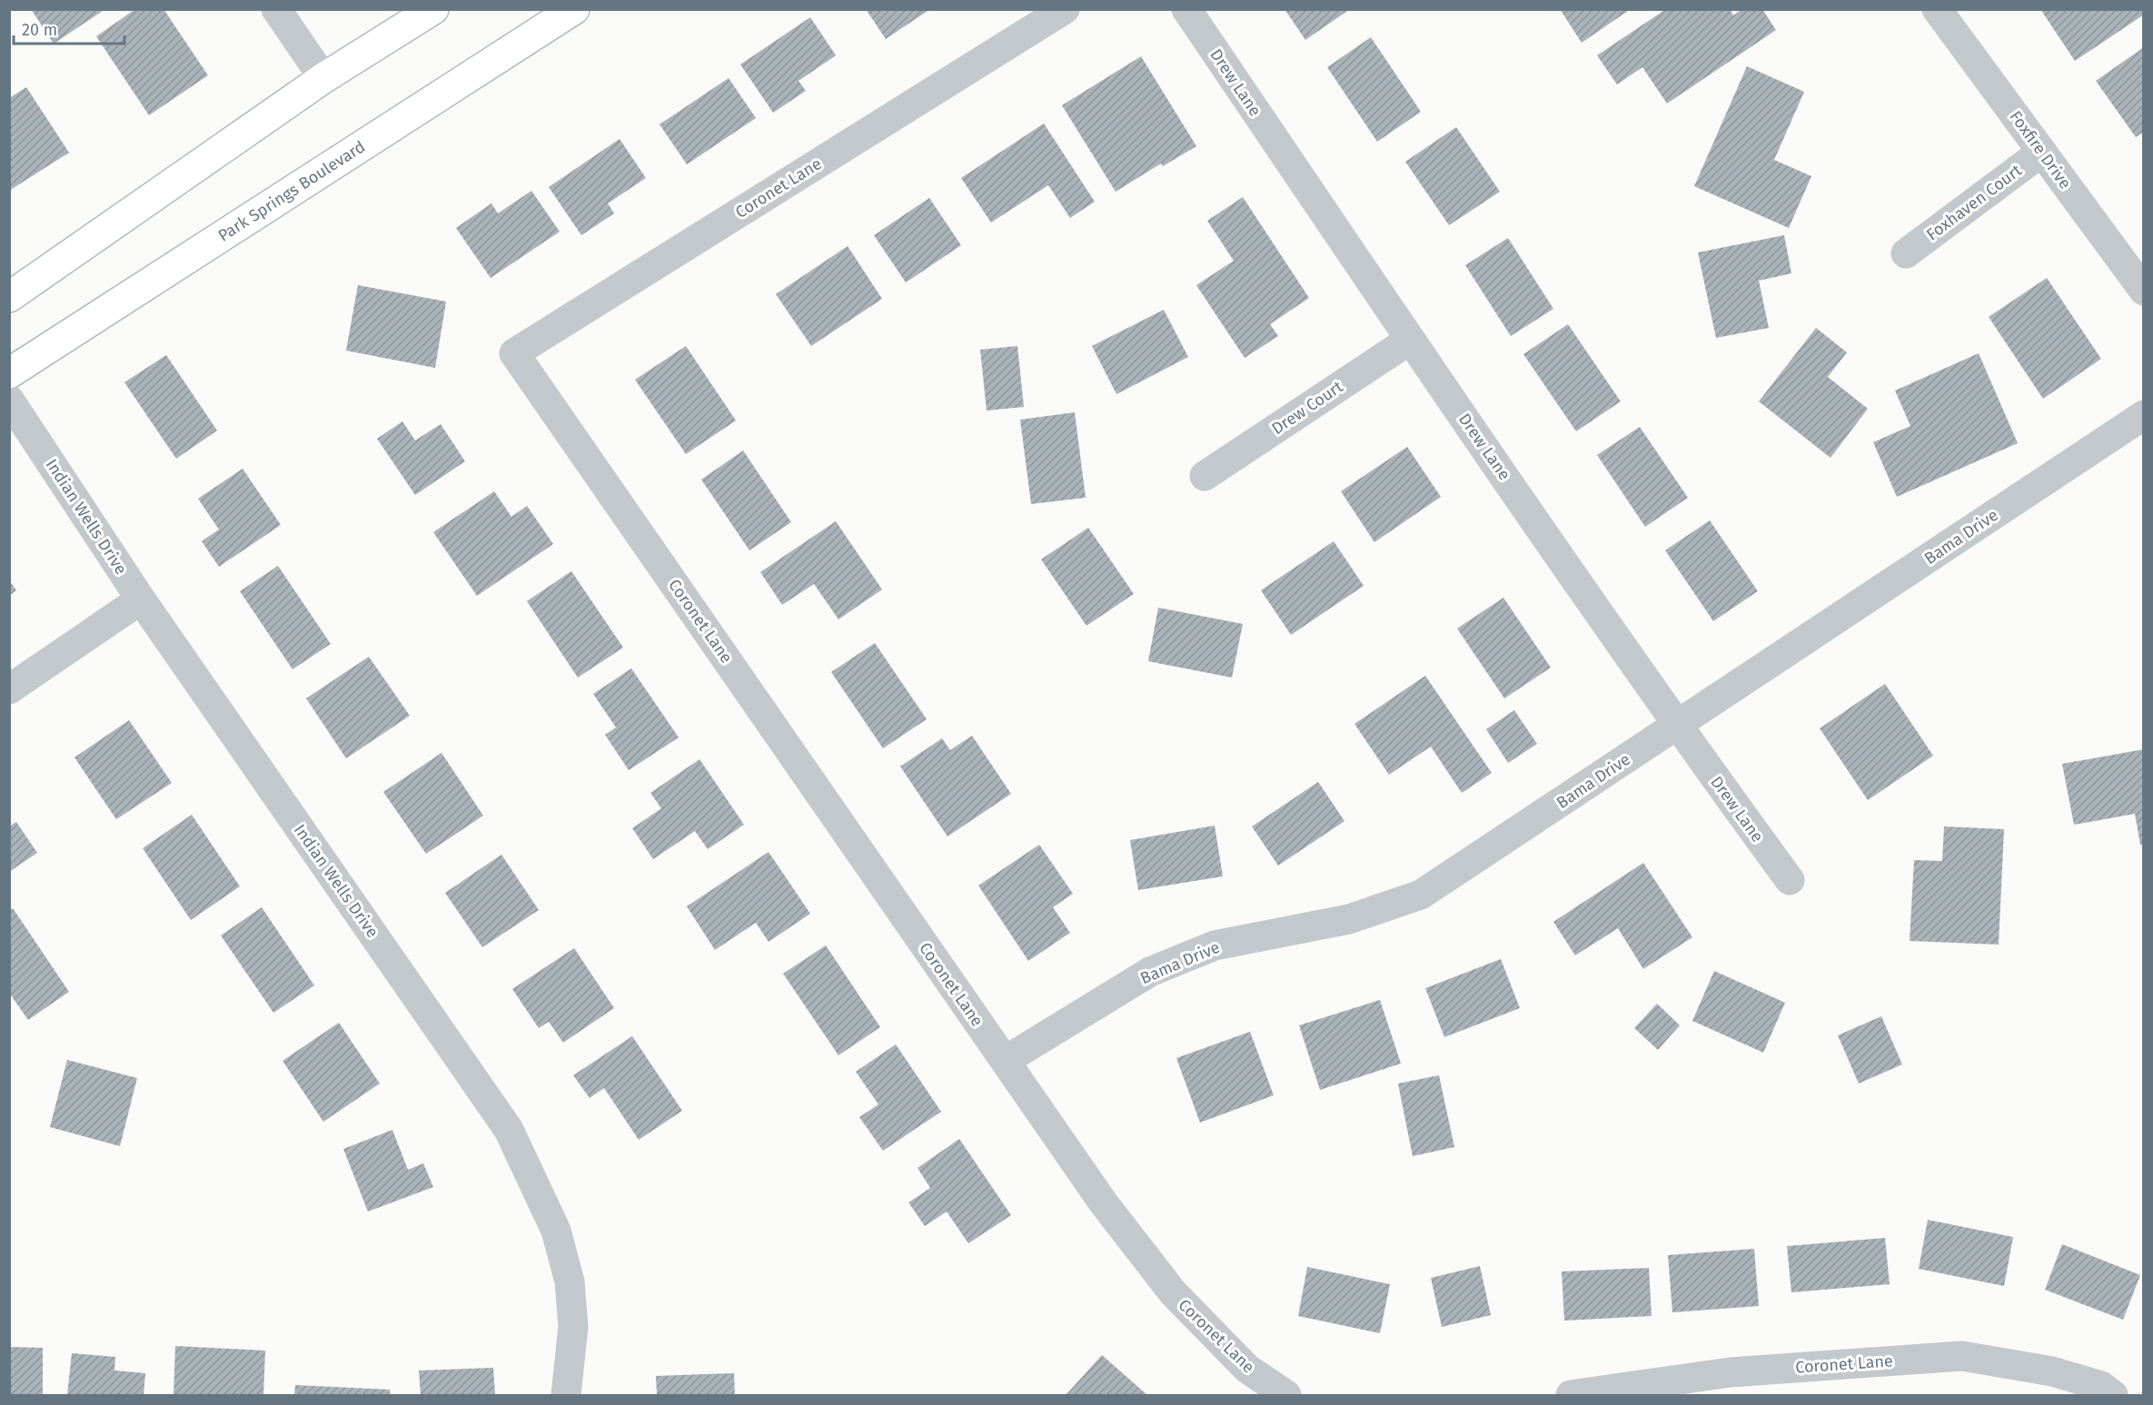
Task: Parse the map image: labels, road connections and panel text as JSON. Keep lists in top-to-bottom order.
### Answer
{
  "streets": {
    "main road": ["Park Springs Boulevard"],
    "street": [
      "Drew Lane",
      "Foxfire Drive",
      "Coronet Lane",
      "Foxhaven Court",
      "Drew Court",
      "Indian Wells Drive",
      "Bama Drive"
    ]
  },
  "crossings": [
    ["Drew Lane", "Drew Court"],
    ["Drew Lane", "Bama Drive"],
    ["Foxfire Drive", "Foxhaven Court"],
    ["Coronet Lane", "Bama Drive"]
  ],
  "scale_bar": "20 m"
}
